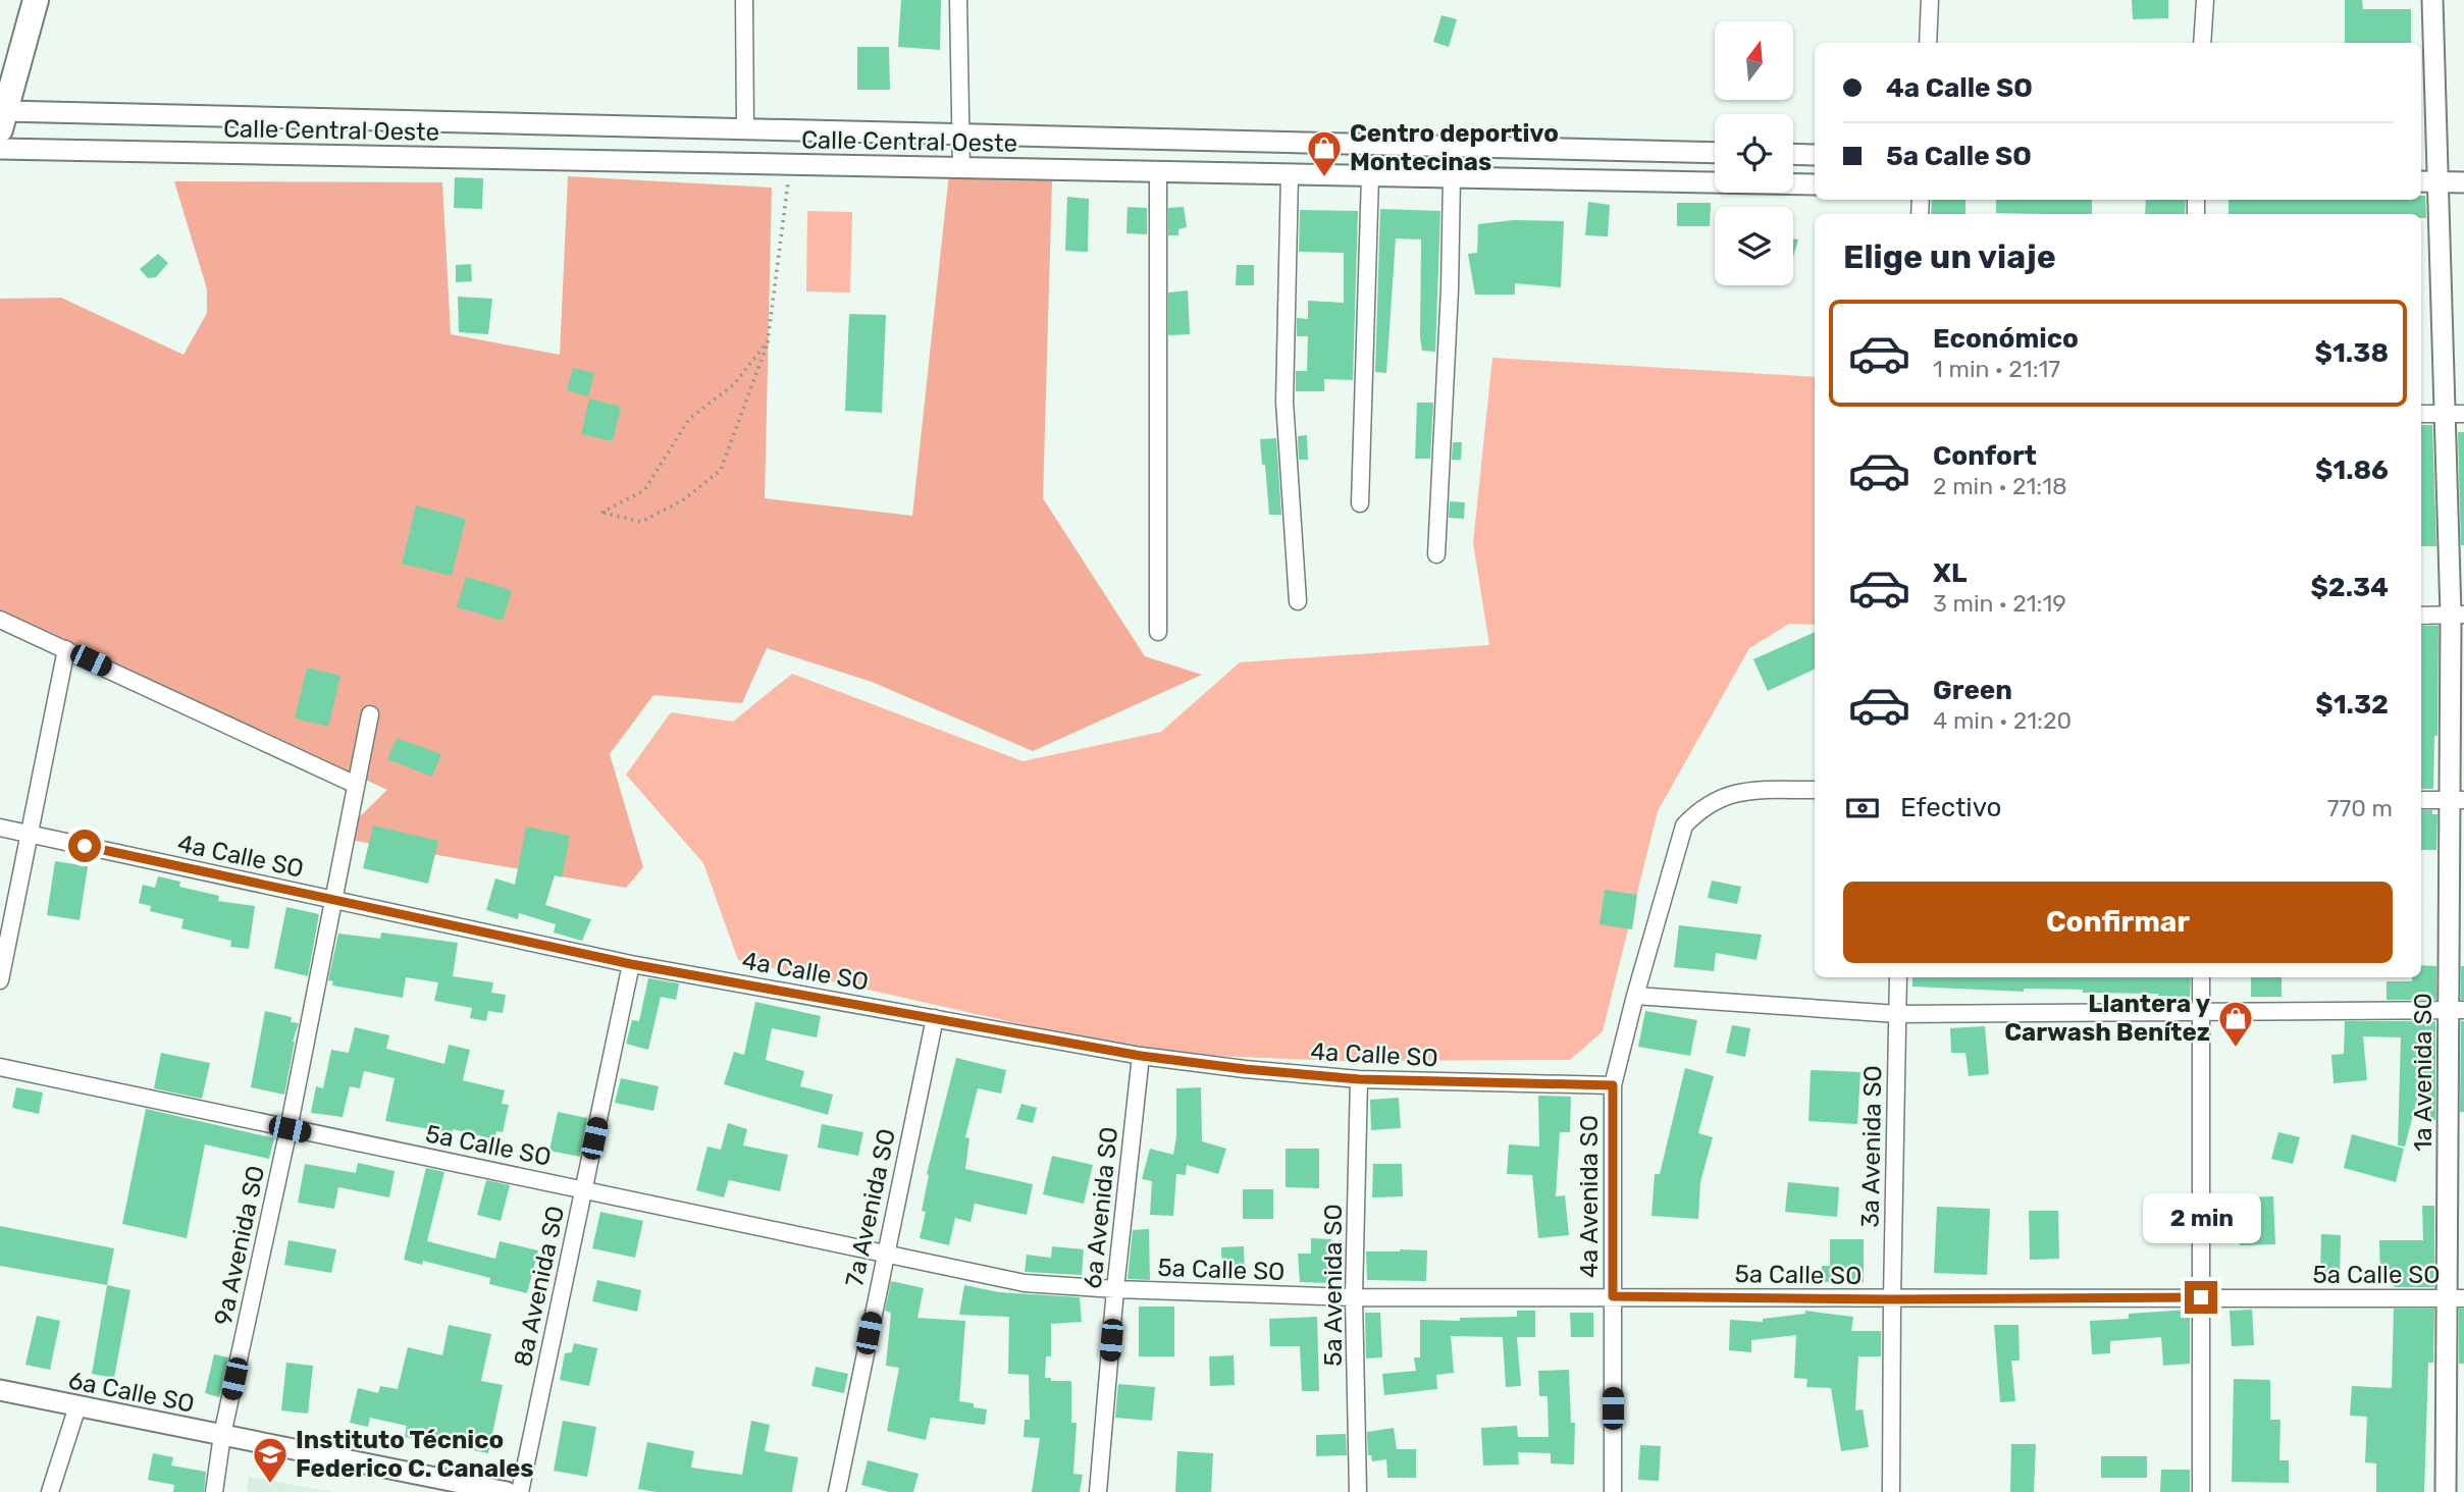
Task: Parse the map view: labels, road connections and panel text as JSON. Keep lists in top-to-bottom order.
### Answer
{
  "streets": {
    "street": [
      "Calle Central Oeste",
      "4a Calle SO",
      "1a Avenida SO",
      "5a Calle SO",
      "3a Avenida SO",
      "4a Avenida SO",
      "7a Avenida SO",
      "6a Avenida SO",
      "9a Avenida SO",
      "5a Avenida SO",
      "8a Avenida SO",
      "6a Calle SO"
    ]
  },
  "crossings": [
    ["4a Calle SO", "4a Avenida SO"],
    ["4a Calle SO", "7a Avenida SO"],
    ["4a Calle SO", "6a Avenida SO"],
    ["4a Calle SO", "9a Avenida SO"],
    ["4a Calle SO", "5a Avenida SO"],
    ["4a Calle SO", "8a Avenida SO"],
    ["1a Avenida SO", "5a Calle SO"],
    ["5a Calle SO", "3a Avenida SO"],
    ["5a Calle SO", "4a Avenida SO"],
    ["5a Calle SO", "7a Avenida SO"],
    ["5a Calle SO", "6a Avenida SO"],
    ["5a Calle SO", "9a Avenida SO"],
    ["5a Calle SO", "5a Avenida SO"],
    ["5a Calle SO", "8a Avenida SO"],
    ["9a Avenida SO", "6a Calle SO"]
  ],
  "places": {
    "shop": ["Centro deportivo Montecinas", "Llantera y Carwash Benítez"],
    "school or university": ["Instituto Técnico Federico C. Canales"]
  },
  "north": "top",
  "page": {
    "banner": ["4a Calle SO", "5a Calle SO"],
    "heading": "Elige un viaje",
    "list": [
      {
        "name": "Económico",
        "note": "1 min · 21:17",
        "value": "$1.38"
      },
      {
        "name": "Confort",
        "note": "2 min · 21:18",
        "value": "$1.86"
      },
      {
        "name": "XL",
        "note": "3 min · 21:19",
        "value": "$2.34"
      },
      {
        "name": "Green",
        "note": "4 min · 21:20",
        "value": "$1.32"
      }
    ],
    "pay": ["Efectivo", "770 m"],
    "buttons": "Confirmar",
    "bubble": "2 min"
  }
}
